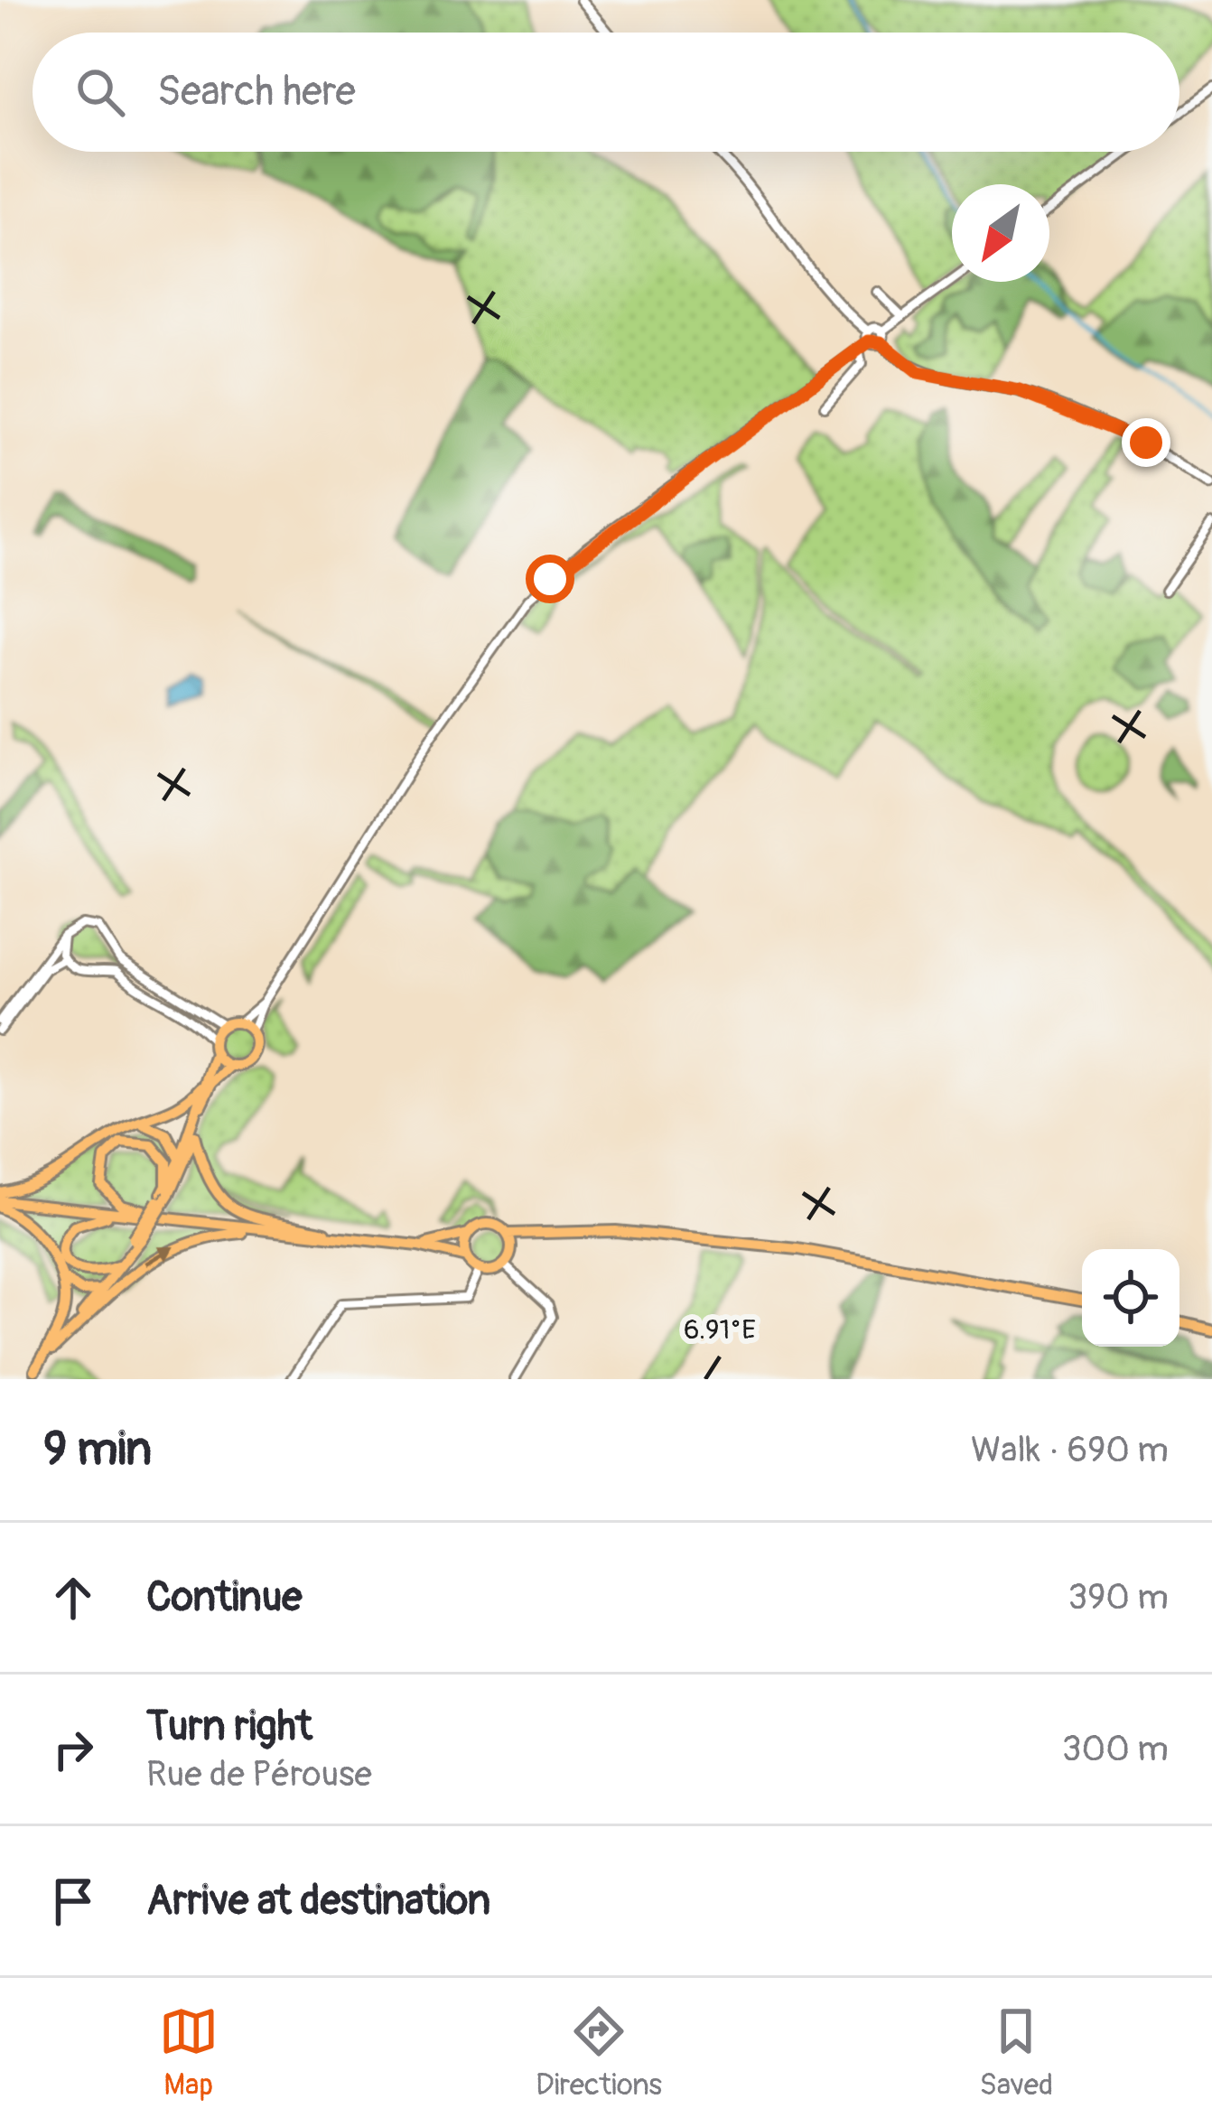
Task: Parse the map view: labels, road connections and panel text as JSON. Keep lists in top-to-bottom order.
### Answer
{
  "north": "bottom left",
  "page": {
    "search": "Search here",
    "heading": ["9 min", "Walk · 690 m"],
    "list": [
      ["Continue", "390 m"],
      ["Turn right", "Rue de Pérouse", "300 m"],
      "Arrive at destination"
    ],
    "nav": ["Map", "Directions", "Saved"]
  },
  "coordinates": ["6.91°E"]
}
